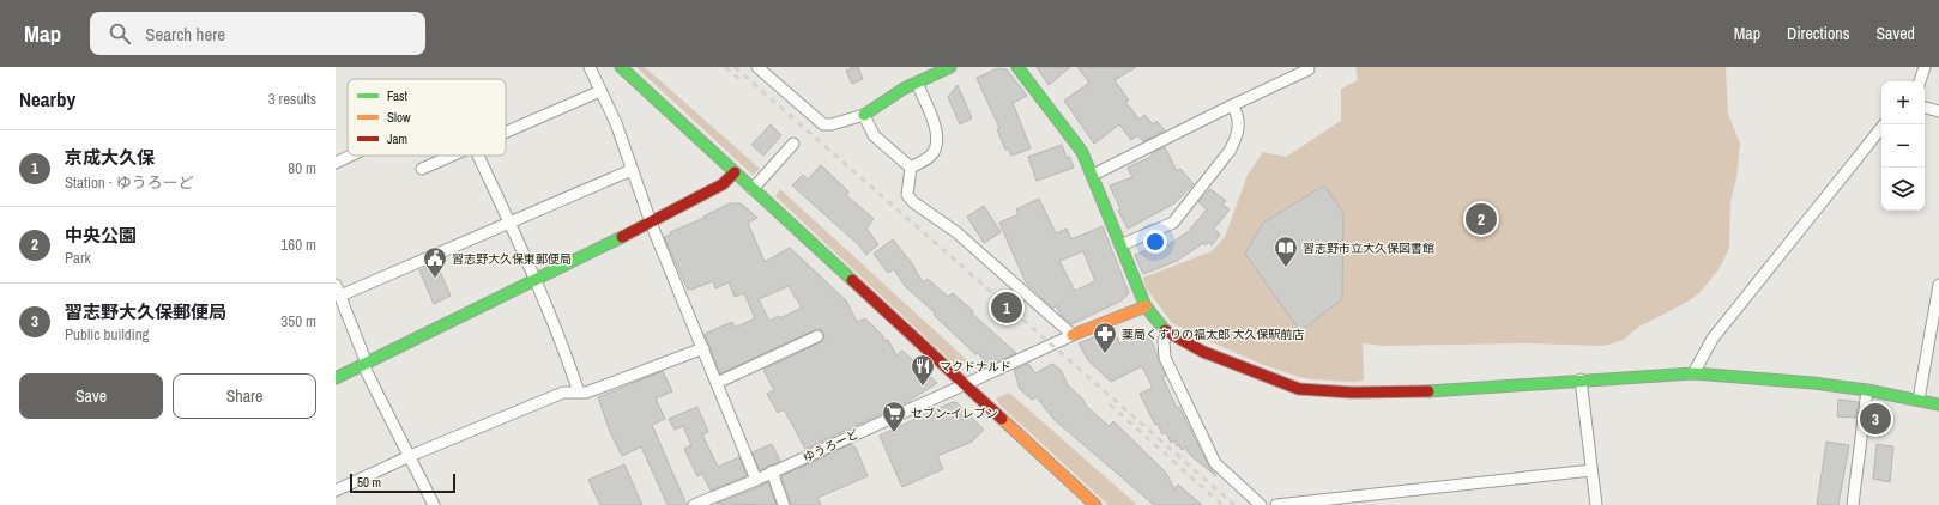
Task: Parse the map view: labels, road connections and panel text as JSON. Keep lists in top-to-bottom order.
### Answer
{
  "streets": {
    "street": ["ゆうろーど"]
  },
  "places": {
    "library": ["習志野市立大久保図書館"],
    "public building": ["習志野大久保東郵便局"],
    "pharmacy": ["薬局くすりの福太郎 大久保駅前店"],
    "restaurant": ["マクドナルド"],
    "supermarket": ["セブン-イレブン"]
  },
  "legend": ["Fast", "Slow", "Jam"],
  "scale_bar": "50 m",
  "page": {
    "header": "Map",
    "search": "Search here",
    "nav": ["Map", "Directions", "Saved"],
    "heading": ["Nearby", "3 results"],
    "map_buttons": ["+", "−"],
    "list": [
      {
        "mark": "1",
        "name": "京成大久保",
        "note": "Station · ゆうろーど",
        "value": "80 m"
      },
      {
        "mark": "2",
        "name": "中央公園",
        "note": "Park",
        "value": "160 m"
      },
      {
        "mark": "3",
        "name": "習志野大久保郵便局",
        "note": "Public building",
        "value": "350 m"
      }
    ],
    "pins": ["2", "1", "3"],
    "buttons": ["Save", "Share"],
    "scale": "50 m"
  }
}
